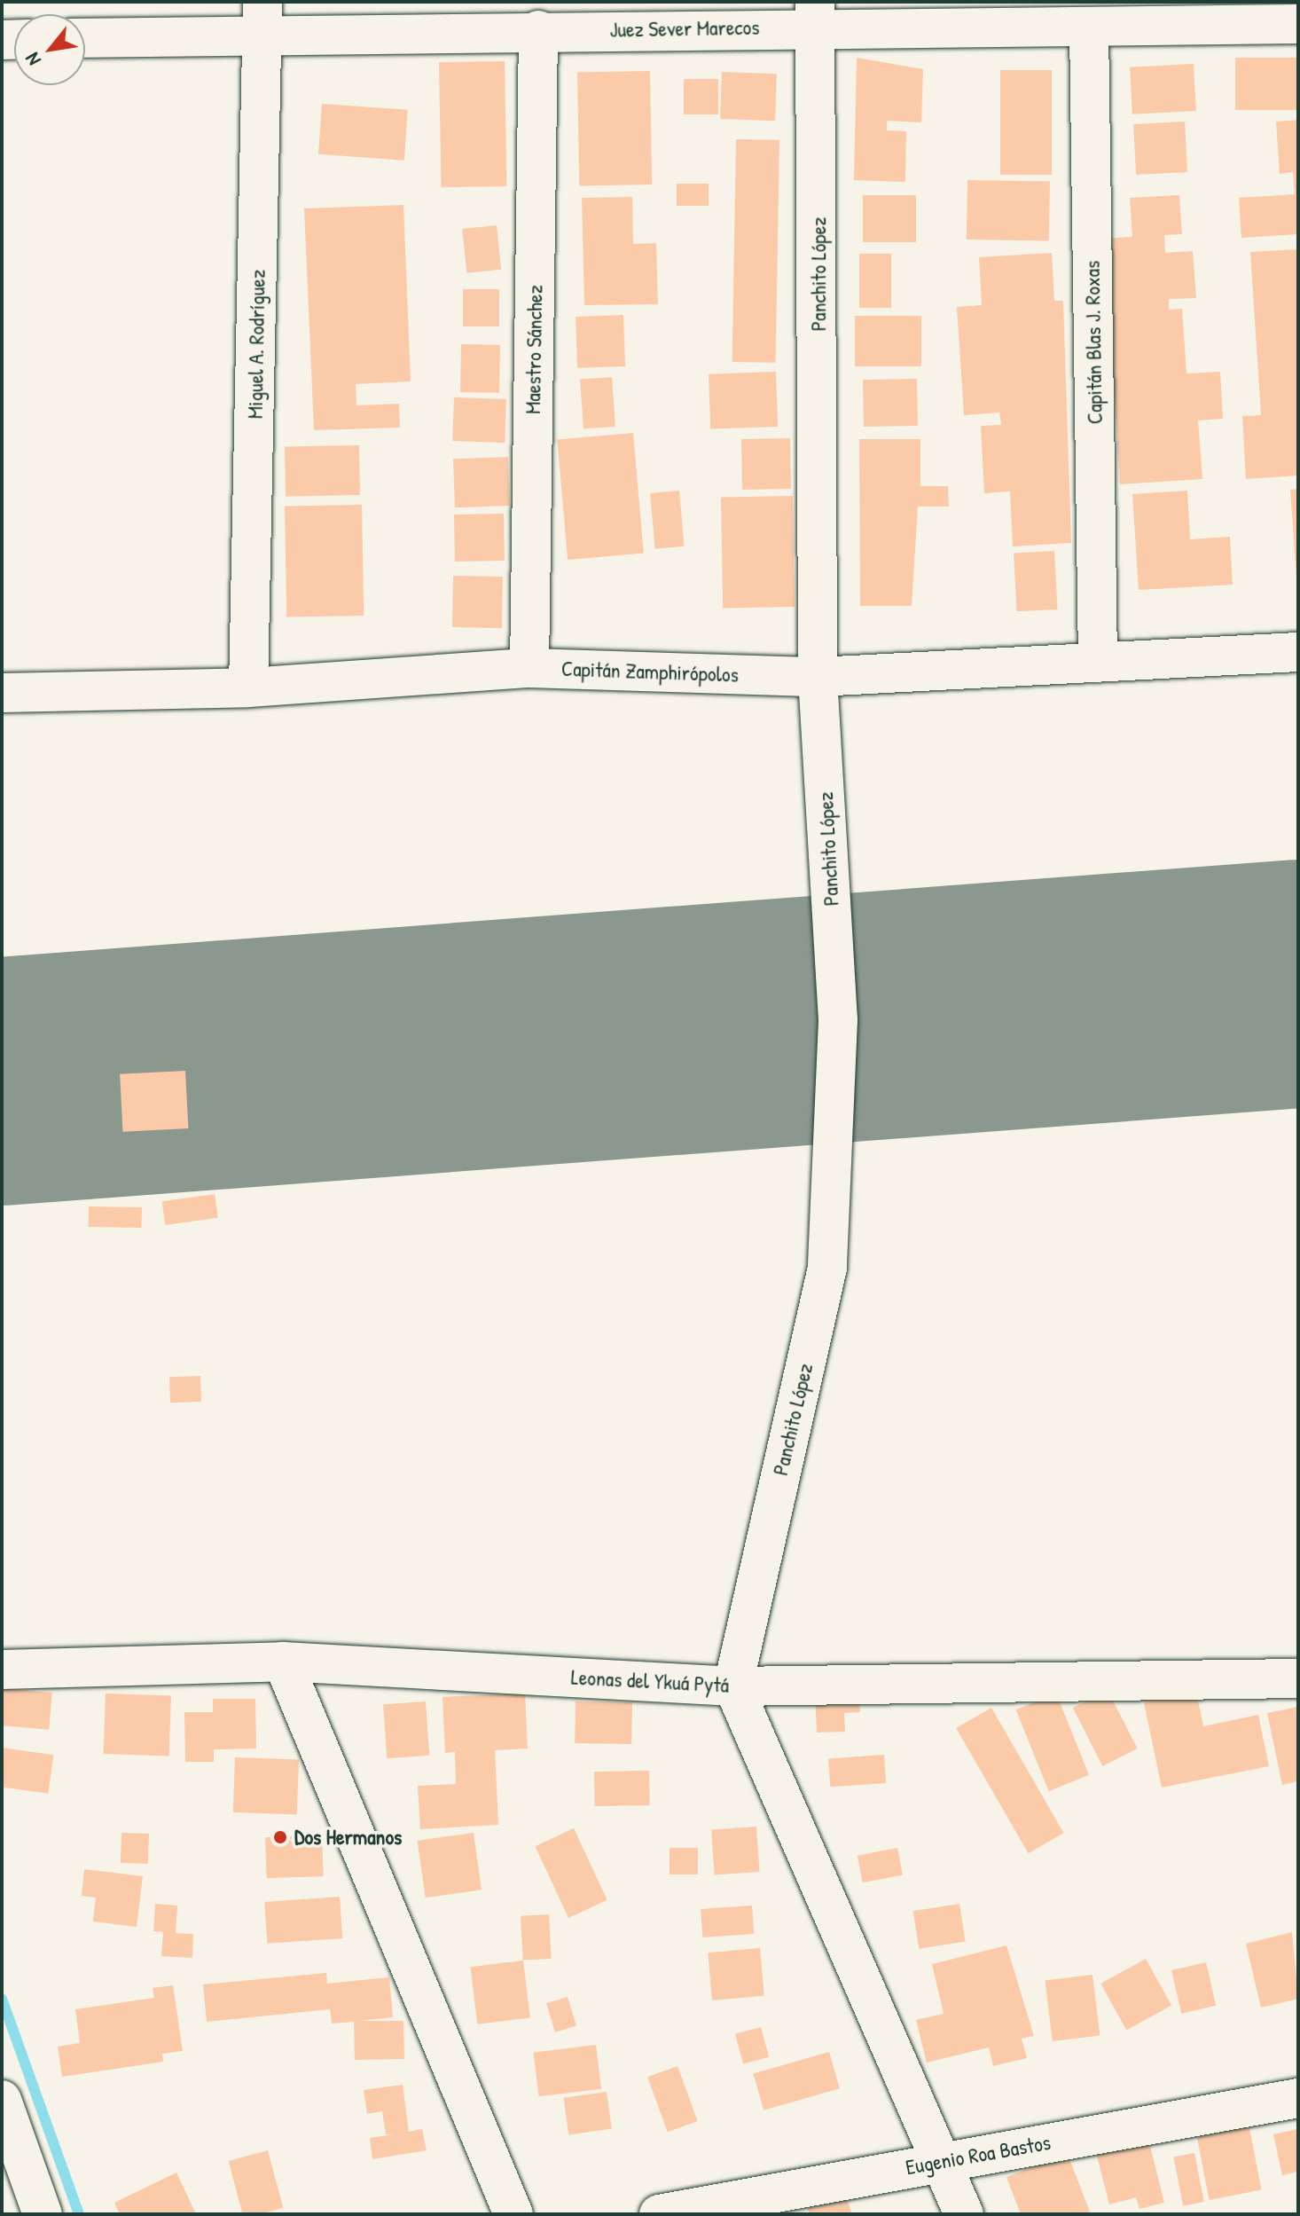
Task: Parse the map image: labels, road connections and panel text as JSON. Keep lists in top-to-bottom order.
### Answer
{
  "streets": {
    "street": [
      "Juez Sever Marecos",
      "Panchito López",
      "Capitán Blas J. Roxas",
      "Miguel A. Rodríguez",
      "Maestro Sánchez",
      "Capitán Zamphirópolos",
      "Leonas del Ykuá Pytá",
      "Eugenio Roa Bastos"
    ]
  },
  "crossings": [
    ["Juez Sever Marecos", "Panchito López"],
    ["Juez Sever Marecos", "Capitán Blas J. Roxas"],
    ["Juez Sever Marecos", "Miguel A. Rodríguez"],
    ["Juez Sever Marecos", "Maestro Sánchez"],
    ["Panchito López", "Capitán Zamphirópolos"],
    ["Panchito López", "Leonas del Ykuá Pytá"],
    ["Capitán Blas J. Roxas", "Capitán Zamphirópolos"],
    ["Miguel A. Rodríguez", "Capitán Zamphirópolos"],
    ["Maestro Sánchez", "Capitán Zamphirópolos"]
  ],
  "places": ["Dos Hermanos"],
  "north": "bottom left"
}
